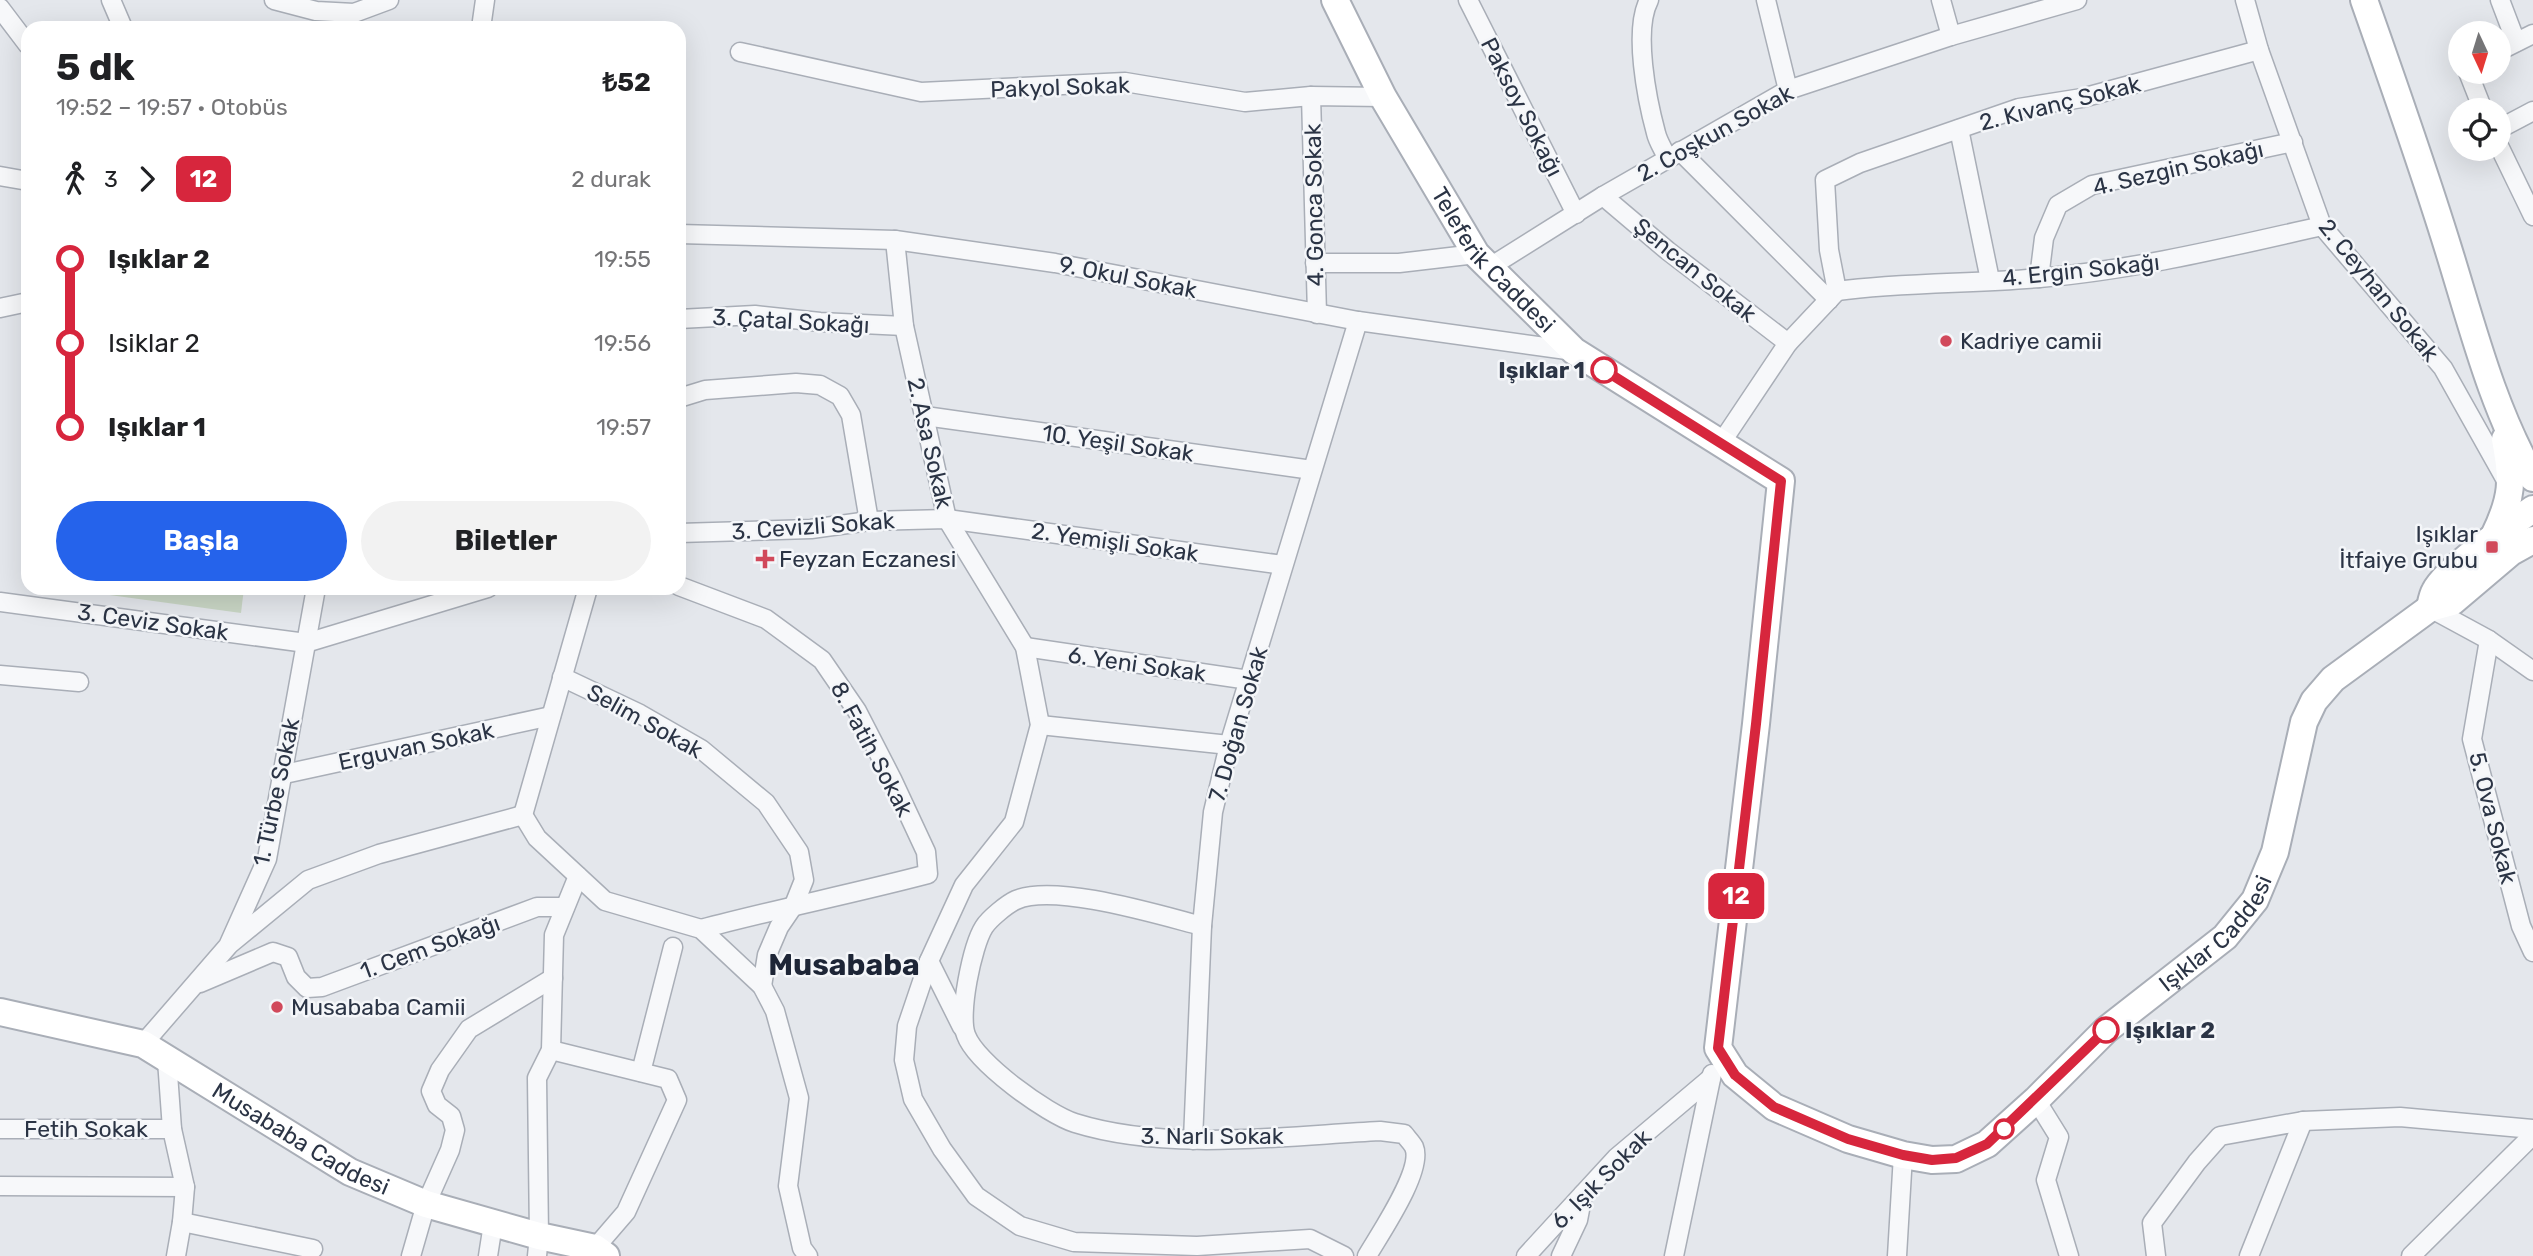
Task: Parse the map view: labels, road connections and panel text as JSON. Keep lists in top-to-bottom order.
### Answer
{
  "streets": {
    "main road": ["Teleferik Caddesi", "Işıklar Caddesi", "Musababa Caddesi"],
    "street": [
      "Pakyol Sokak",
      "2. Kıvanç Sokak",
      "Paksoy Sokağı",
      "2. Coşkun Sokak",
      "4. Sezgin Sokağı",
      "4. Gonca Sokak",
      "Şencan Sokak",
      "4. Ergin Sokağı",
      "9. Okul Sokak",
      "2. Ceyhan Sokak",
      "3. Çatal Sokağı",
      "2. Asa Sokak",
      "10. Yeşil Sokak",
      "3. Cevizli Sokak",
      "2. Yemişli Sokak",
      "3. Ceviz Sokak",
      "6. Yeni Sokak",
      "Selim Sokak",
      "7. Doğan Sokak",
      "Erguvan Sokak",
      "8. Fatih Sokak",
      "1. Türbe Sokak",
      "5. Ova Sokak",
      "1. Cem Sokağı",
      "Fetih Sokak",
      "3. Narlı Sokak",
      "6. Işık Sokak"
    ]
  },
  "crossings": [
    ["Pakyol Sokak", "4. Gonca Sokak"],
    ["Pakyol Sokak", "Teleferik Caddesi"],
    ["2. Kıvanç Sokak", "4. Ergin Sokağı"],
    ["2. Kıvanç Sokak", "2. Ceyhan Sokak"],
    ["Paksoy Sokağı", "2. Coşkun Sokak"],
    ["2. Coşkun Sokak", "Teleferik Caddesi"],
    ["2. Coşkun Sokak", "Şencan Sokak"],
    ["4. Sezgin Sokağı", "4. Ergin Sokağı"],
    ["4. Sezgin Sokağı", "2. Ceyhan Sokak"],
    ["4. Gonca Sokak", "9. Okul Sokak"],
    ["Teleferik Caddesi", "9. Okul Sokak"],
    ["Teleferik Caddesi", "Işıklar Caddesi"],
    ["4. Ergin Sokağı", "2. Ceyhan Sokak"],
    ["9. Okul Sokak", "2. Asa Sokak"],
    ["9. Okul Sokak", "7. Doğan Sokak"],
    ["3. Çatal Sokağı", "2. Asa Sokak"],
    ["2. Asa Sokak", "10. Yeşil Sokak"],
    ["2. Asa Sokak", "3. Cevizli Sokak"],
    ["2. Asa Sokak", "2. Yemişli Sokak"],
    ["2. Asa Sokak", "6. Yeni Sokak"],
    ["2. Asa Sokak", "3. Narlı Sokak"],
    ["10. Yeşil Sokak", "7. Doğan Sokak"],
    ["3. Cevizli Sokak", "2. Yemişli Sokak"],
    ["2. Yemişli Sokak", "7. Doğan Sokak"],
    ["3. Ceviz Sokak", "1. Türbe Sokak"],
    ["6. Yeni Sokak", "7. Doğan Sokak"],
    ["Selim Sokak", "8. Fatih Sokak"],
    ["7. Doğan Sokak", "3. Narlı Sokak"],
    ["Erguvan Sokak", "1. Türbe Sokak"],
    ["1. Türbe Sokak", "1. Cem Sokağı"],
    ["1. Türbe Sokak", "Musababa Caddesi"],
    ["Fetih Sokak", "Musababa Caddesi"]
  ],
  "districts": ["Musababa"],
  "places": {
    "other": [
      "Kadriye camii",
      "Işıklar 1",
      "Musababa Camii",
      "Işıklar 2"
    ],
    "transit": ["Işıklar İtfaiye Grubu"],
    "health": ["Feyzan Eczanesi"]
  },
  "lines": ["bus line 12"],
  "north": "bottom",
  "page": {
    "on_map": "12",
    "heading": ["5 dk", "19:52 – 19:57 · Otobüs", "₺52"],
    "legs": ["3", "12", "2 durak"],
    "list": [
      {
        "name": "Işıklar 2",
        "value": "19:55"
      },
      {
        "name": "Isiklar 2",
        "value": "19:56"
      },
      {
        "name": "Işıklar 1",
        "value": "19:57"
      }
    ],
    "buttons": ["Başla", "Biletler"]
  }
}
